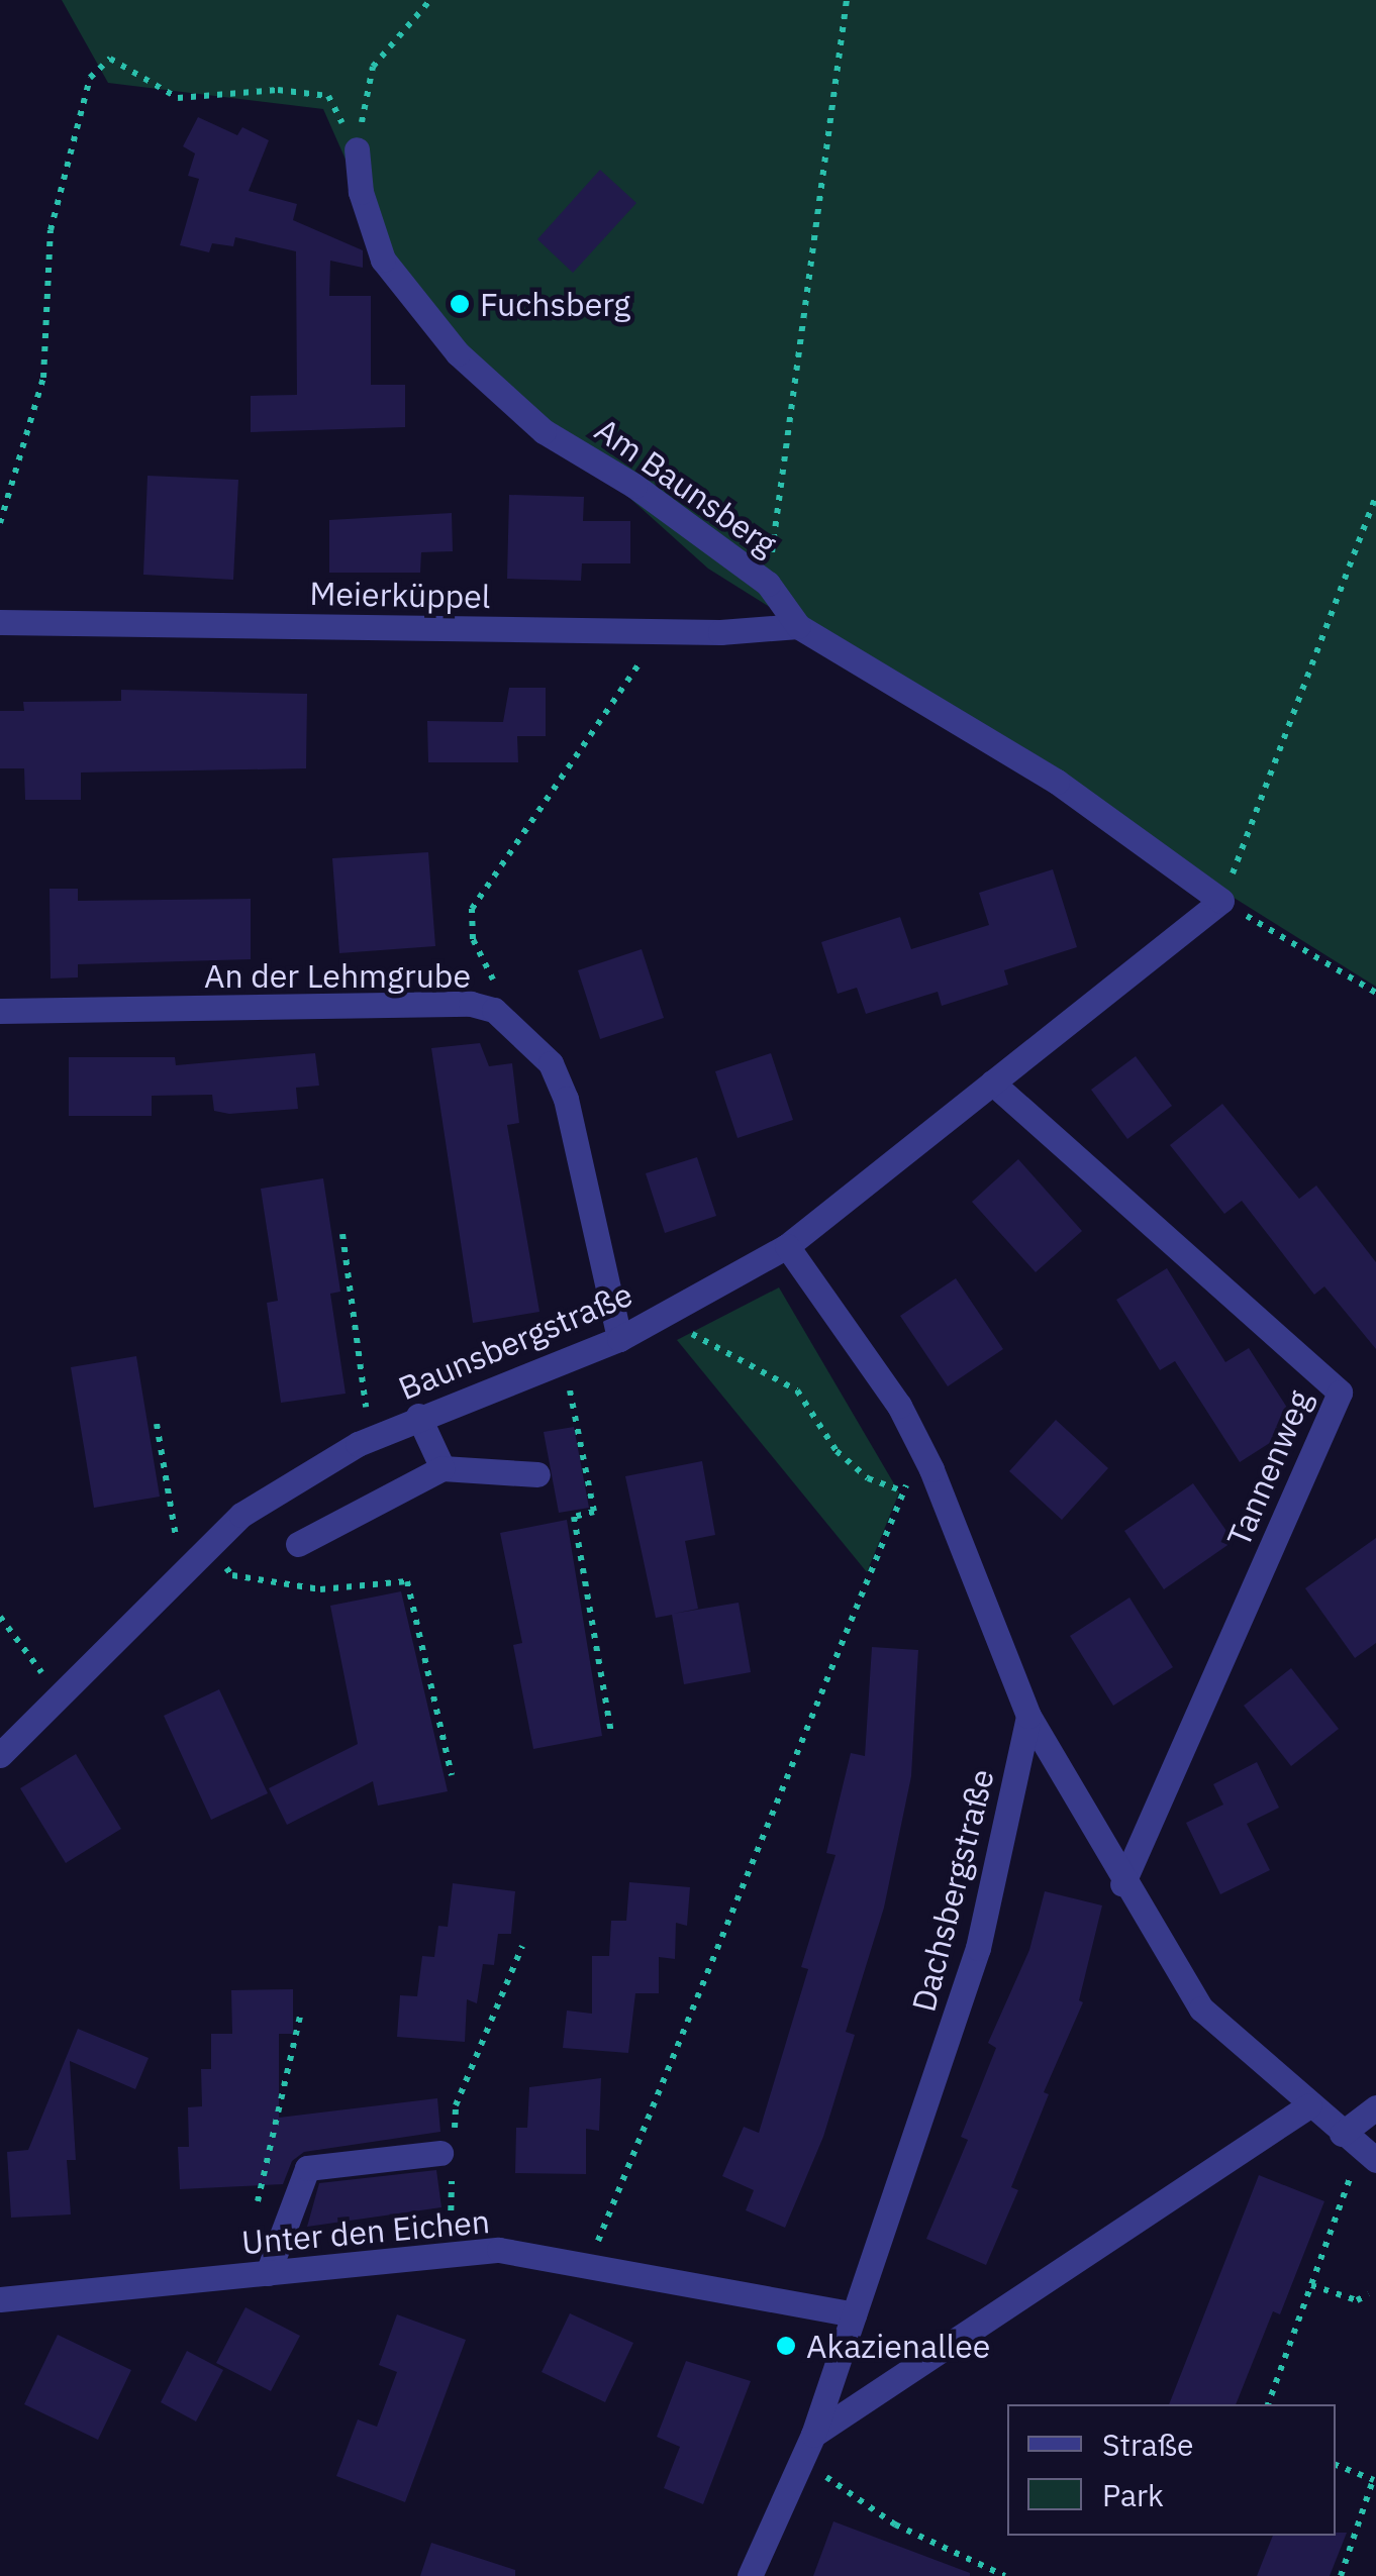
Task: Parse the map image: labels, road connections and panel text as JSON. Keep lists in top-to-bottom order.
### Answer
{
  "streets": {
    "street": [
      "Am Baunsberg",
      "Meierküppel",
      "An der Lehmgrube",
      "Baunsbergstraße",
      "Tannenweg",
      "Dachsbergstraße",
      "Unter den Eichen"
    ]
  },
  "crossings": [
    ["Am Baunsberg", "Meierküppel"],
    ["Am Baunsberg", "Baunsbergstraße"],
    ["An der Lehmgrube", "Baunsbergstraße"],
    ["Baunsbergstraße", "Tannenweg"],
    ["Dachsbergstraße", "Unter den Eichen"]
  ],
  "places": ["Fuchsberg", "Akazienallee"],
  "legend": ["Straße", "Park"]
}
